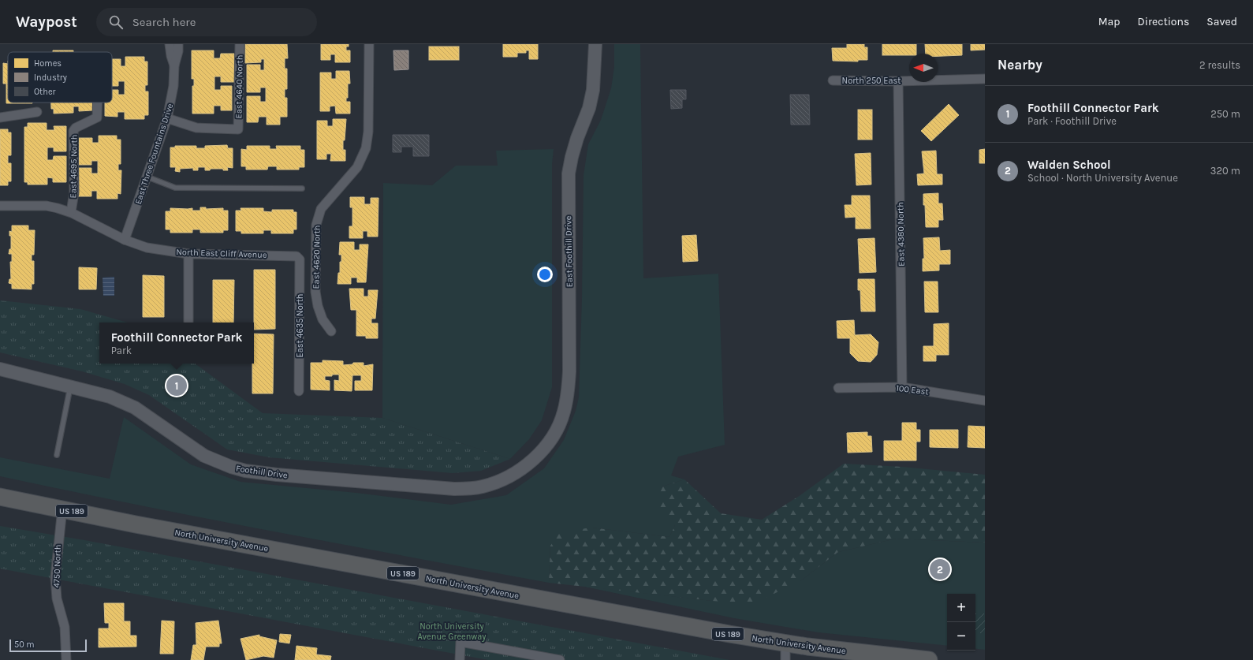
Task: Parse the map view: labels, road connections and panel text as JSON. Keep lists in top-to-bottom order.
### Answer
{
  "streets": {
    "highway": ["US 189", "North University Avenue"],
    "main road": ["East Foothill Drive", "Foothill Drive"],
    "street": [
      "North 250 East",
      "East 4640 North",
      "East Three Fountains Drive",
      "East 4695 North",
      "East 4380 North",
      "North East Cliff Avenue",
      "East 4620 North",
      "East 4635 North",
      "100 East",
      "4750 North"
    ]
  },
  "crossings": [
    ["North 250 East", "East 4380 North"],
    ["East 4640 North", "East Three Fountains Drive"],
    ["East Three Fountains Drive", "North East Cliff Avenue"],
    ["East 4695 North", "North East Cliff Avenue"],
    ["East 4380 North", "100 East"],
    ["East Foothill Drive", "Foothill Drive"],
    ["North East Cliff Avenue", "East 4635 North"],
    ["North University Avenue", "4750 North"]
  ],
  "parks": ["North University Avenue Greenway"],
  "legend": ["Homes", "Industry", "Other"],
  "scale_bar": "50 m",
  "north": "left",
  "page": {
    "header": "Waypost",
    "search": "Search here",
    "nav": ["Map", "Directions", "Saved"],
    "heading": ["Nearby", "2 results"],
    "list": [
      {
        "mark": "1",
        "name": "Foothill Connector Park",
        "note": "Park · Foothill Drive",
        "value": "250 m"
      },
      {
        "mark": "2",
        "name": "Walden School",
        "note": "School · North University Avenue",
        "value": "320 m"
      }
    ],
    "popup": ["Foothill Connector Park", "Park"],
    "pins": ["1", "2"],
    "map_buttons": ["+", "−"],
    "scale": "50 m"
  }
}
